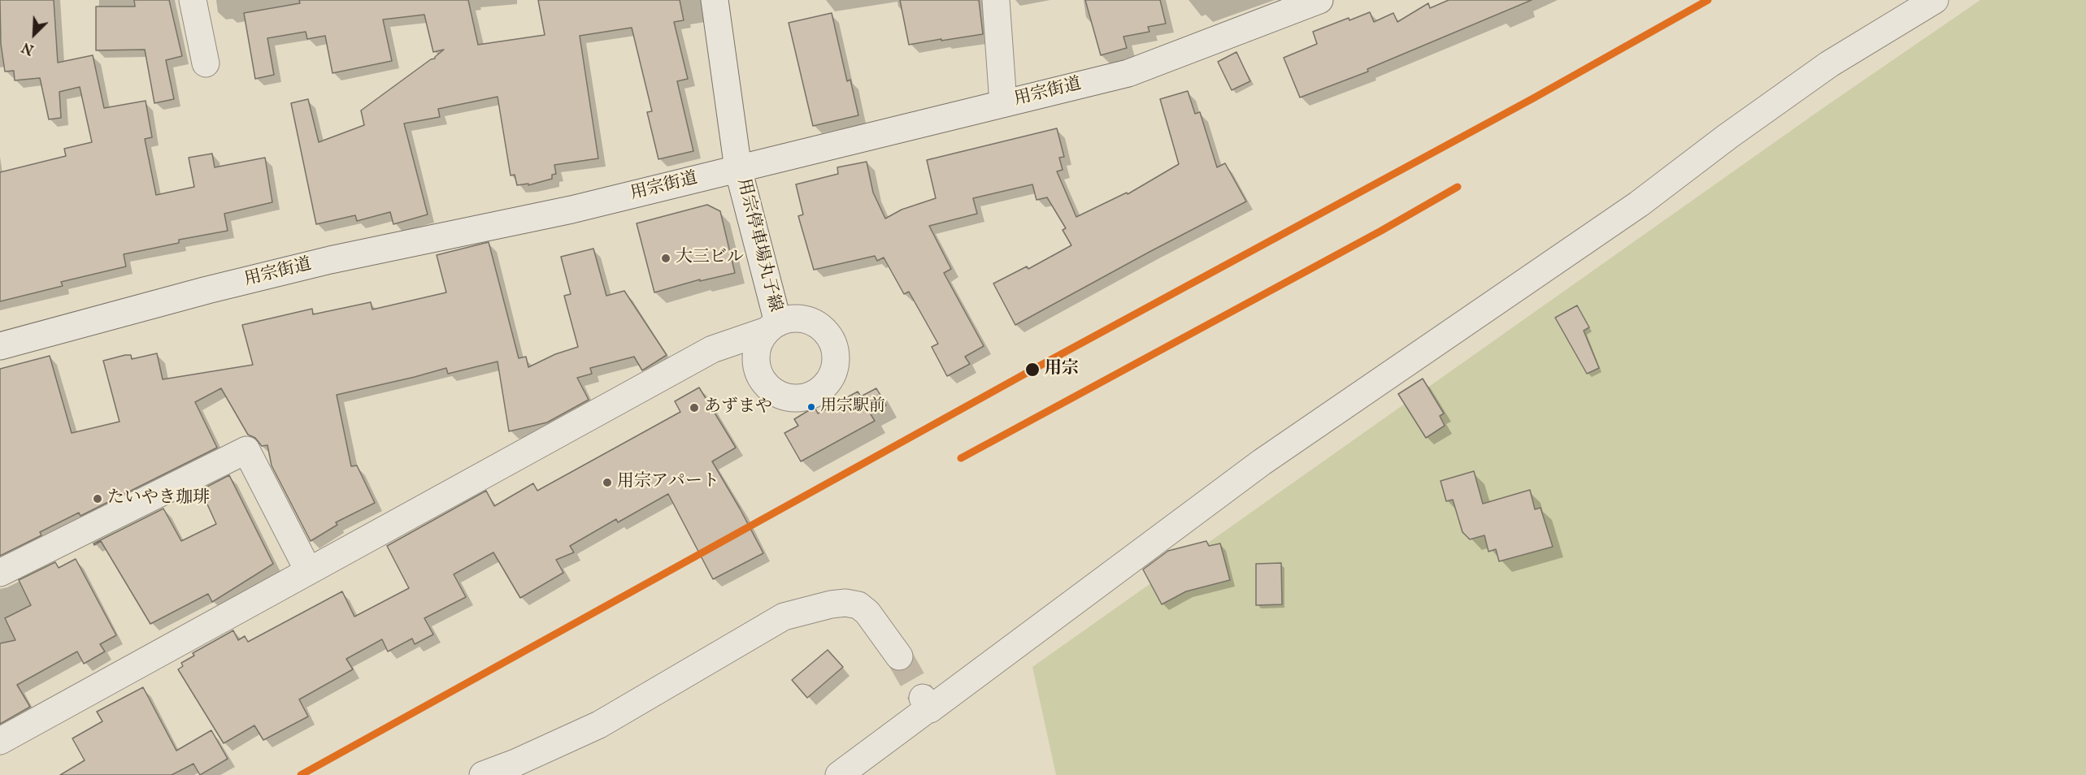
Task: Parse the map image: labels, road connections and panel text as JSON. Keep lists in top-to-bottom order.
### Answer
{
  "streets": {
    "street": ["用宗街道", "用宗停車場丸子線"]
  },
  "crossings": [
    ["用宗街道", "用宗停車場丸子線"]
  ],
  "places": [
    "大三ビル",
    "用宗",
    "用宗駅前",
    "あずまや",
    "用宗アパート",
    "たいやき珈琲"
  ],
  "north": "bottom left"
}
